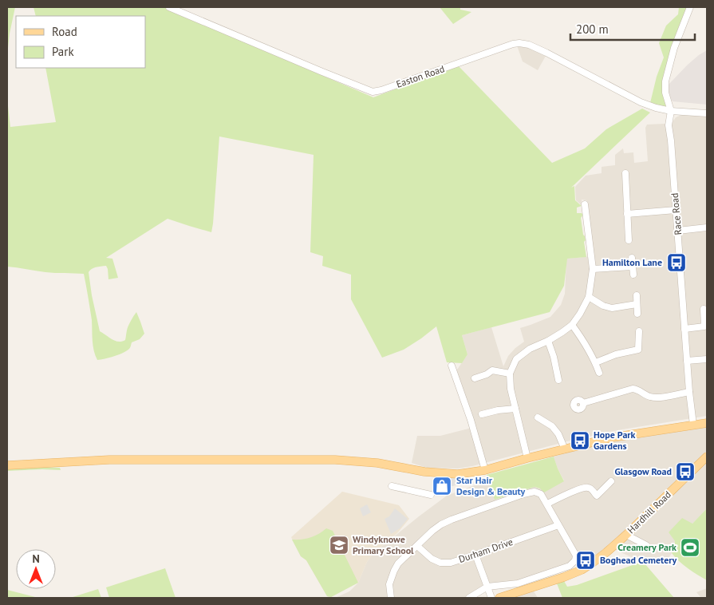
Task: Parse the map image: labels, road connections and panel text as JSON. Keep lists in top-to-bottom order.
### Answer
{
  "streets": {
    "main road": ["Hardhill Road"],
    "street": ["Easton Road", "Race Road", "Durham Drive"]
  },
  "crossings": [
    ["Easton Road", "Race Road"]
  ],
  "places": {
    "bus stop": [
      "Hamilton Lane",
      "Hope Park Gardens",
      "Glasgow Road",
      "Boghead Cemetery"
    ],
    "shop": ["Star Hair Design & Beauty"],
    "school or university": ["Windyknowe Primary School"],
    "sports": ["Creamery Park"]
  },
  "legend": ["Road", "Park"],
  "scale_bar": "200 m",
  "north": "top"
}
